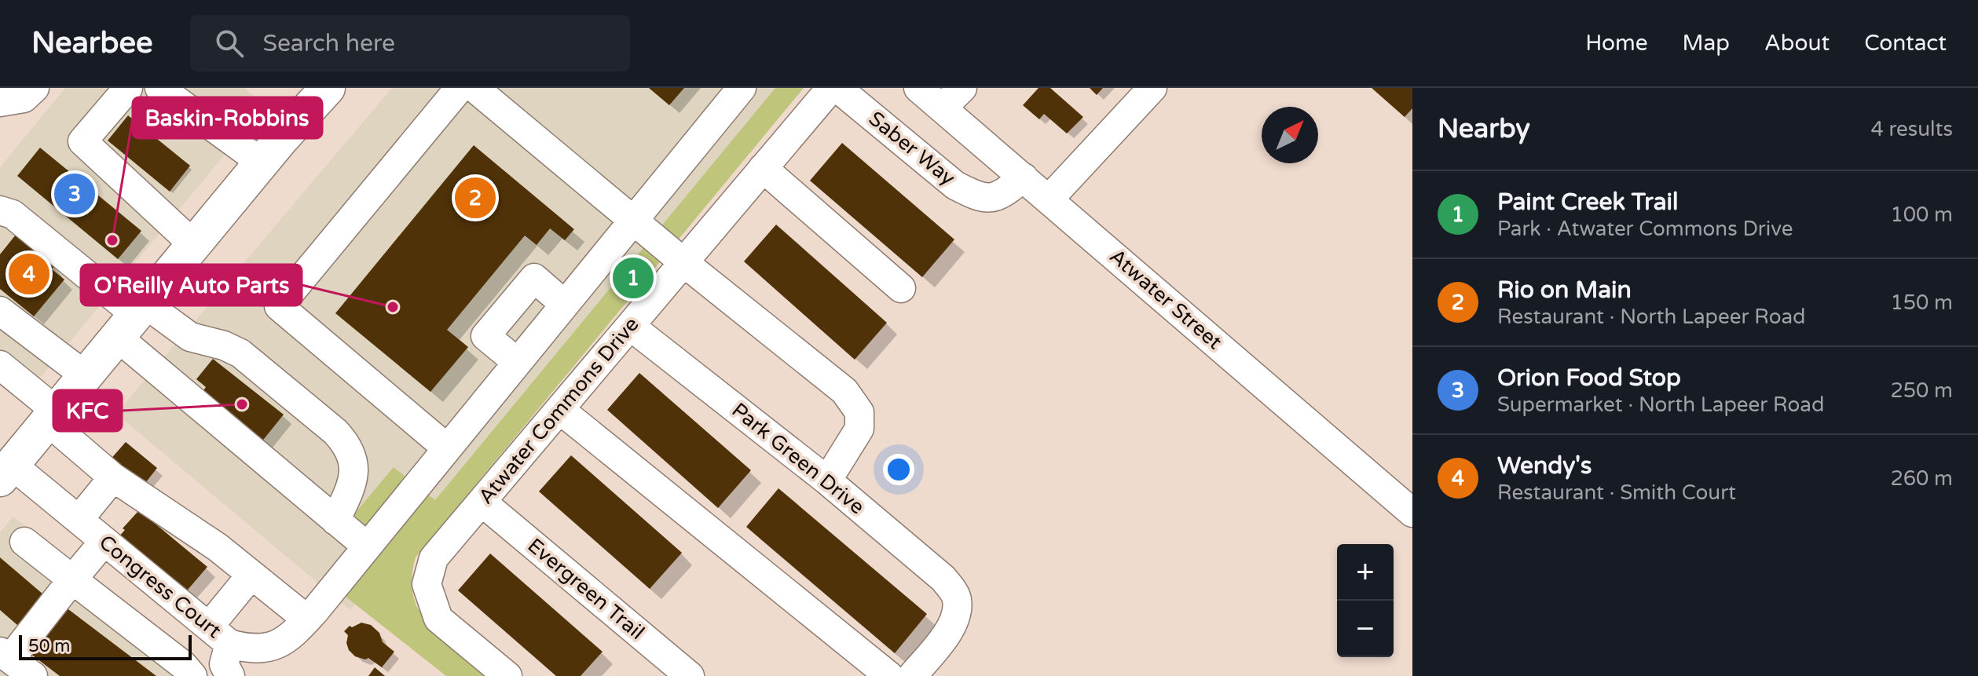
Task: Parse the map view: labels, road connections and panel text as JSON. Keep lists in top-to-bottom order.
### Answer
{
  "streets": {
    "street": [
      "Saber Way",
      "Atwater Street",
      "Atwater Commons Drive",
      "Park Green Drive",
      "Congress Court",
      "Evergreen Trail"
    ]
  },
  "crossings": [
    ["Saber Way", "Atwater Street"],
    ["Atwater Commons Drive", "Park Green Drive"],
    ["Atwater Commons Drive", "Evergreen Trail"]
  ],
  "places": ["Baskin-Robbins", "O'Reilly Auto Parts", "KFC"],
  "scale_bar": "50 m",
  "north": "top right",
  "page": {
    "header": "Nearbee",
    "search": "Search here",
    "nav": [
      "Home",
      "Map",
      "About",
      "Contact"
    ],
    "heading": ["Nearby", "4 results"],
    "list": [
      {
        "mark": "1",
        "name": "Paint Creek Trail",
        "note": "Park · Atwater Commons Drive",
        "value": "100 m"
      },
      {
        "mark": "2",
        "name": "Rio on Main",
        "note": "Restaurant · North Lapeer Road",
        "value": "150 m"
      },
      {
        "mark": "3",
        "name": "Orion Food Stop",
        "note": "Supermarket · North Lapeer Road",
        "value": "250 m"
      },
      {
        "mark": "4",
        "name": "Wendy's",
        "note": "Restaurant · Smith Court",
        "value": "260 m"
      }
    ],
    "pins": [
      "3",
      "2",
      "4",
      "1"
    ],
    "map_buttons": ["+", "−"],
    "scale": "50 m"
  }
}
